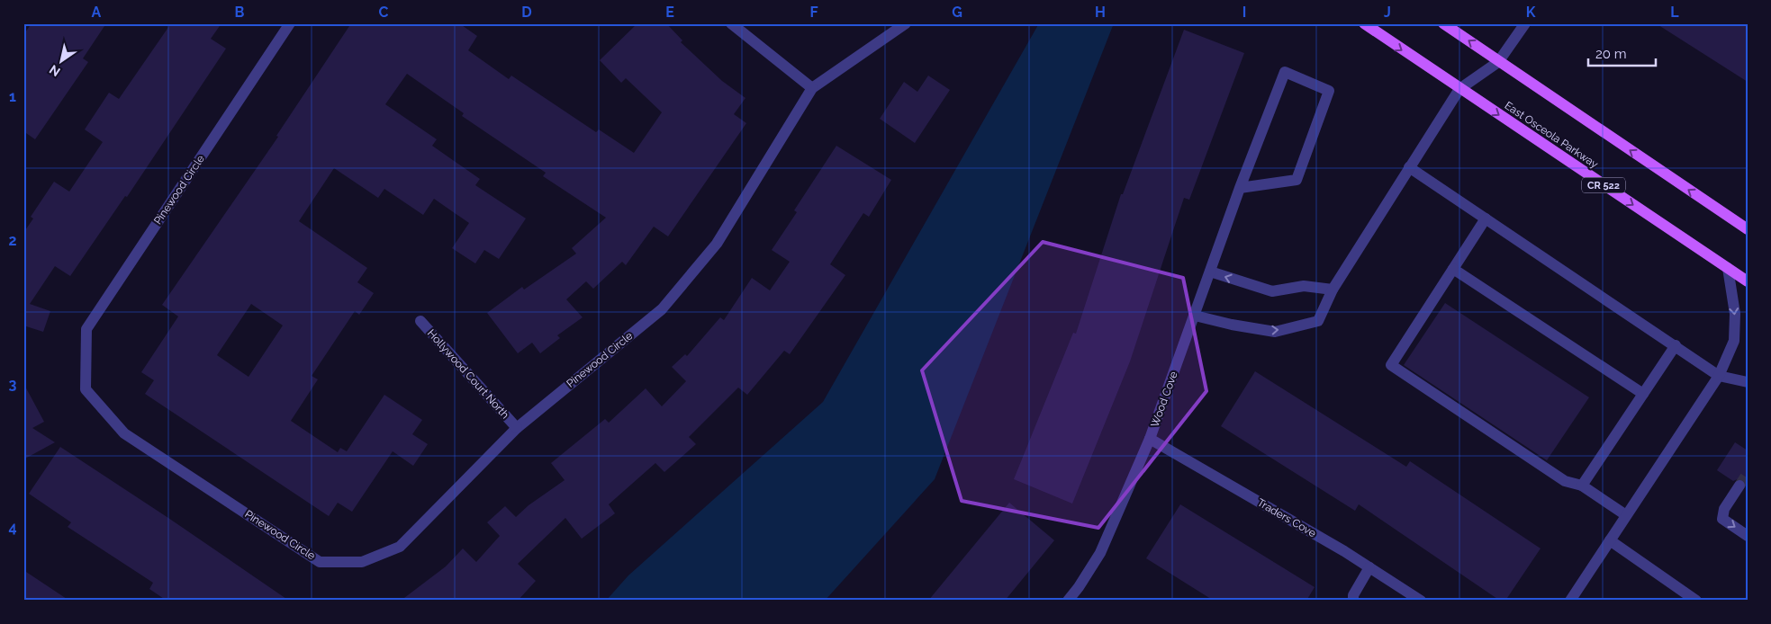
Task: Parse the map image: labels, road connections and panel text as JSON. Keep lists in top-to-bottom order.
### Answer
{
  "streets": {
    "main road": ["East Osceola Parkway", "CR 522"],
    "street": [
      "Pinewood Circle",
      "Hollywood Court North",
      "Wood Cove",
      "Traders Cove"
    ]
  },
  "crossings": [
    ["Pinewood Circle", "Hollywood Court North"],
    ["Wood Cove", "Traders Cove"]
  ],
  "scale_bar": "20 m",
  "north": "bottom left",
  "grid": {
    "columns": [
      "A",
      "B",
      "C",
      "D",
      "E",
      "F",
      "G",
      "H",
      "I",
      "J",
      "K",
      "L"
    ],
    "rows": [
      "1",
      "2",
      "3",
      "4"
    ]
  }
}
